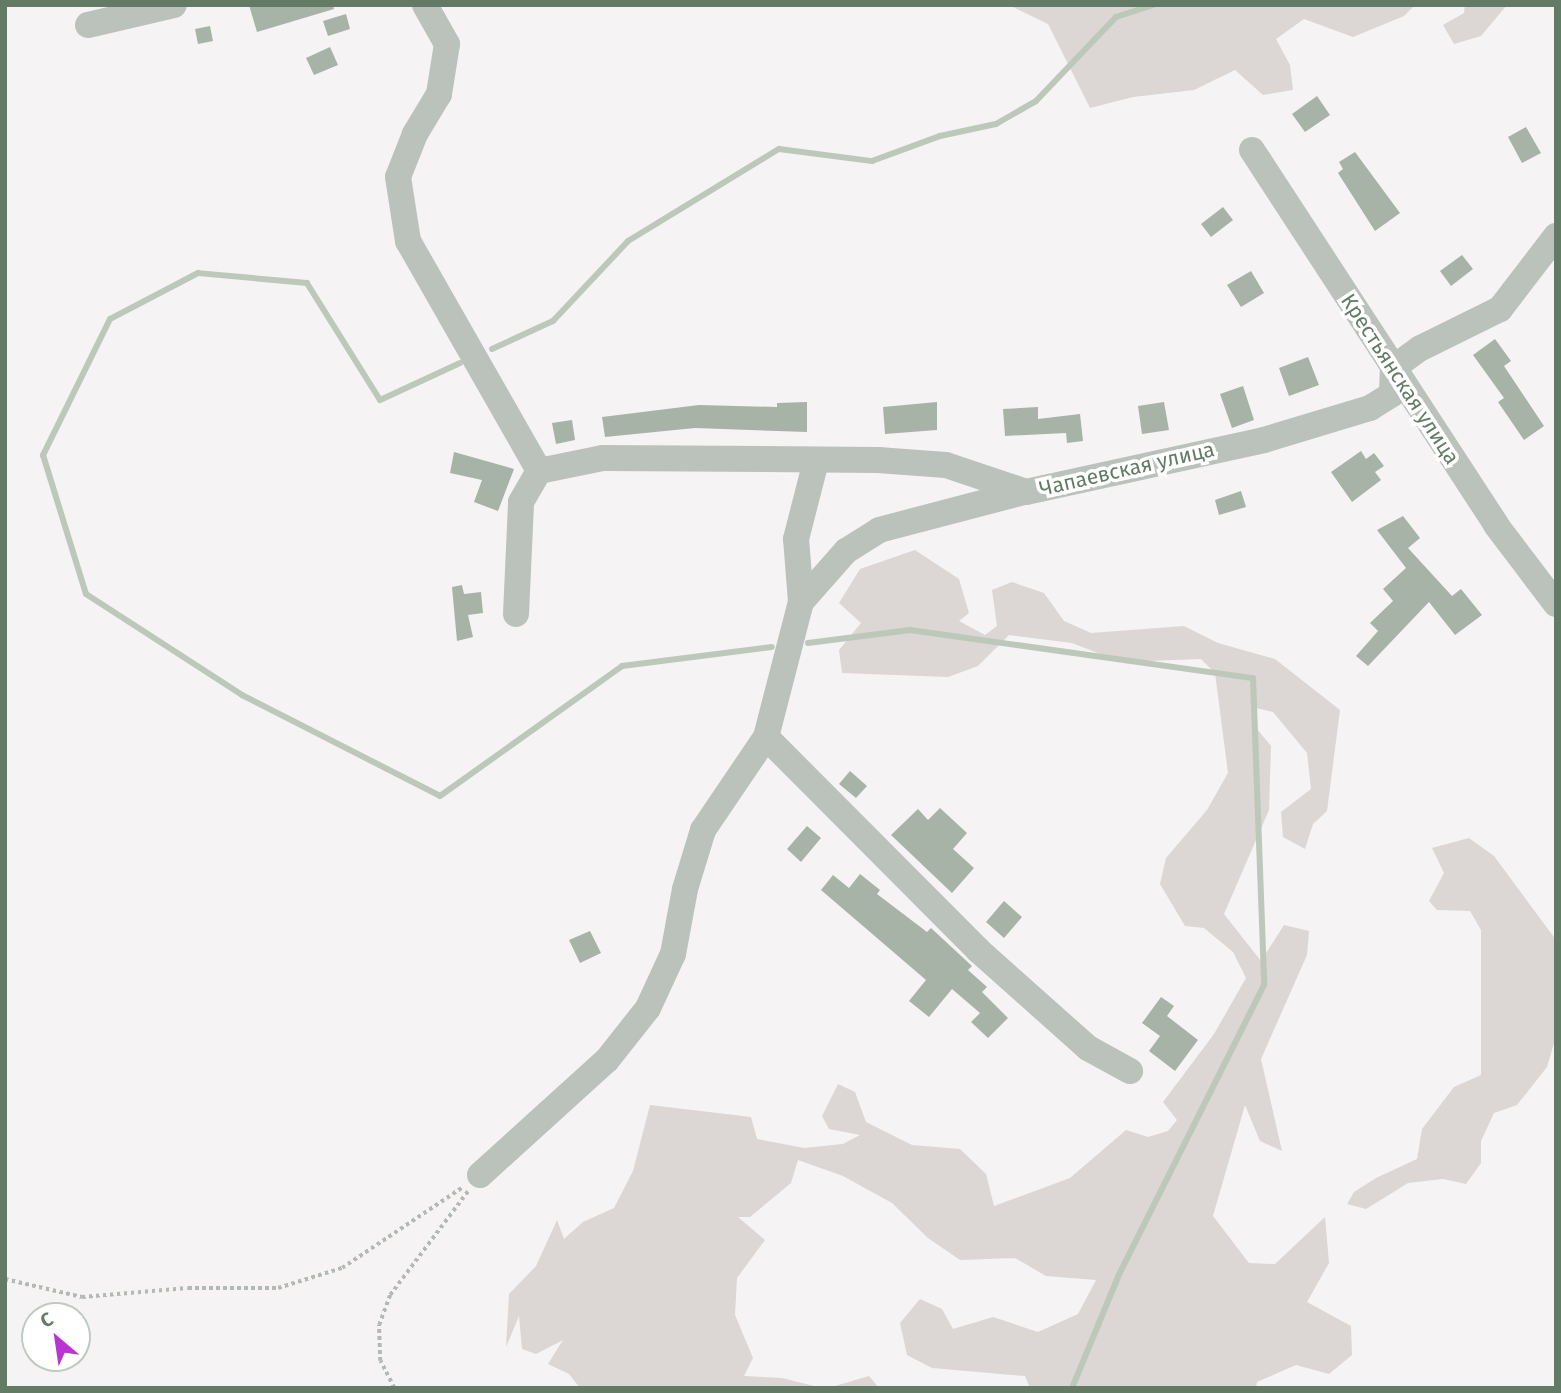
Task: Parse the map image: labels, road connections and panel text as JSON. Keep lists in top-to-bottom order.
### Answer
{
  "streets": {
    "street": ["Крестьянская улица", "Чапаевская улица"]
  },
  "crossings": [
    ["Крестьянская улица", "Чапаевская улица"]
  ],
  "north": "top left"
}
